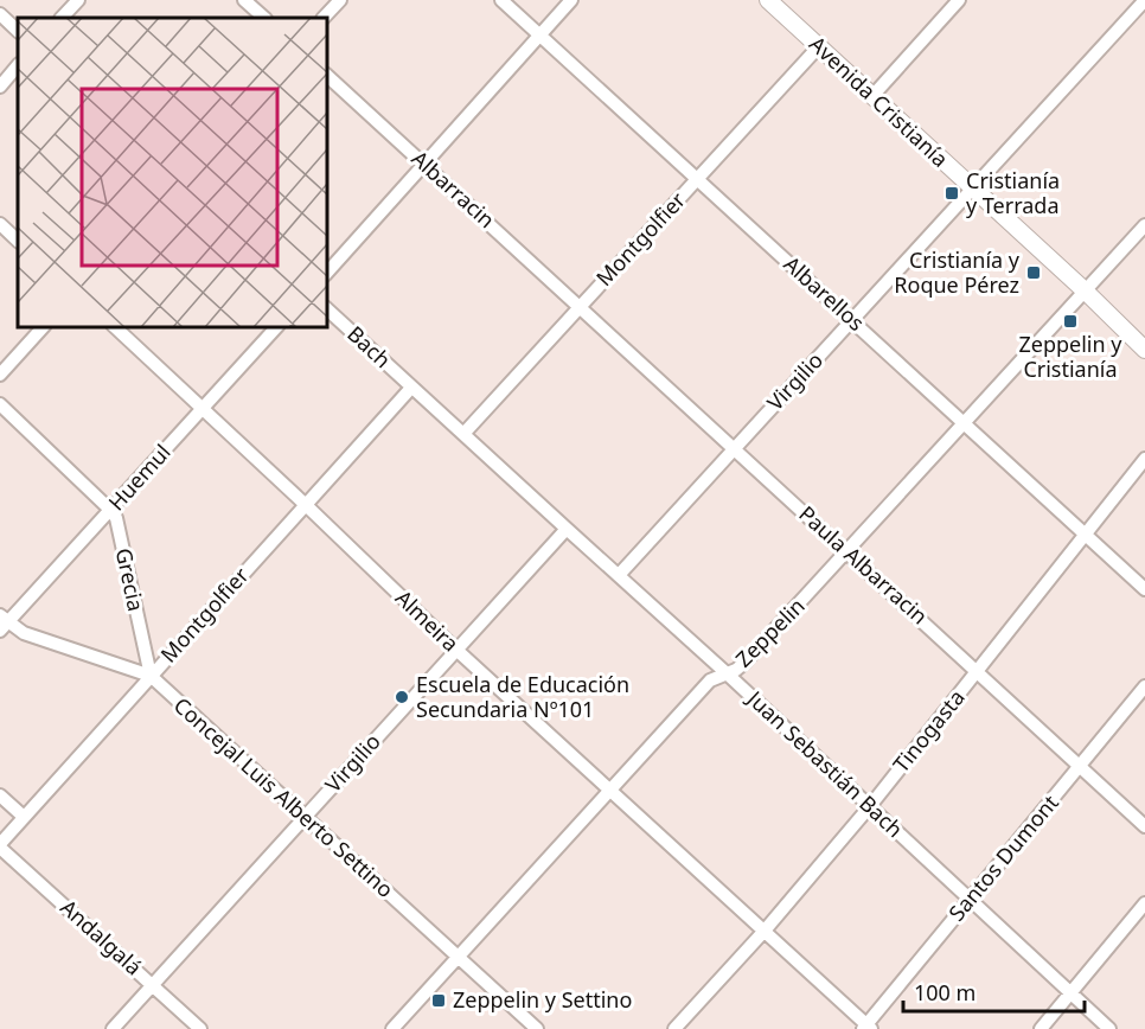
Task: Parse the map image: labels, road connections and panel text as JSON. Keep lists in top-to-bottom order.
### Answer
{
  "streets": {
    "main road": ["Avenida Cristianía"],
    "street": [
      "Albarracin",
      "Montgolfier",
      "Albarellos",
      "Bach",
      "Virgilio",
      "Huemul",
      "Paula Albarracin",
      "Grecia",
      "Almeira",
      "Zeppelin",
      "Tinogasta",
      "Juan Sebastián Bach",
      "Concejal Luis Alberto Settino",
      "Santos Dumont",
      "Andalgalá"
    ]
  },
  "crossings": [
    ["Avenida Cristianía", "Montgolfier"],
    ["Avenida Cristianía", "Virgilio"],
    ["Avenida Cristianía", "Zeppelin"],
    ["Albarracin", "Montgolfier"],
    ["Albarracin", "Paula Albarracin"],
    ["Montgolfier", "Albarellos"],
    ["Montgolfier", "Bach"],
    ["Montgolfier", "Paula Albarracin"],
    ["Montgolfier", "Grecia"],
    ["Montgolfier", "Almeira"],
    ["Montgolfier", "Juan Sebastián Bach"],
    ["Montgolfier", "Concejal Luis Alberto Settino"],
    ["Montgolfier", "Andalgalá"],
    ["Albarellos", "Virgilio"],
    ["Albarellos", "Zeppelin"],
    ["Albarellos", "Tinogasta"],
    ["Bach", "Juan Sebastián Bach"],
    ["Virgilio", "Paula Albarracin"],
    ["Virgilio", "Almeira"],
    ["Virgilio", "Juan Sebastián Bach"],
    ["Virgilio", "Concejal Luis Alberto Settino"],
    ["Virgilio", "Andalgalá"],
    ["Huemul", "Grecia"],
    ["Huemul", "Almeira"],
    ["Huemul", "Concejal Luis Alberto Settino"],
    ["Paula Albarracin", "Zeppelin"],
    ["Paula Albarracin", "Tinogasta"],
    ["Paula Albarracin", "Santos Dumont"],
    ["Grecia", "Concejal Luis Alberto Settino"],
    ["Almeira", "Zeppelin"],
    ["Almeira", "Tinogasta"],
    ["Almeira", "Santos Dumont"],
    ["Zeppelin", "Juan Sebastián Bach"],
    ["Zeppelin", "Concejal Luis Alberto Settino"],
    ["Tinogasta", "Juan Sebastián Bach"],
    ["Juan Sebastián Bach", "Santos Dumont"]
  ],
  "places": {
    "transit": [
      "Cristianía y Terrada",
      "Cristianía y Roque Pérez",
      "Zeppelin y Cristianía",
      "Zeppelin y Settino"
    ],
    "other": ["Escuela de Educación Secundaria Nº101"]
  },
  "scale_bar": "100 m"
}
